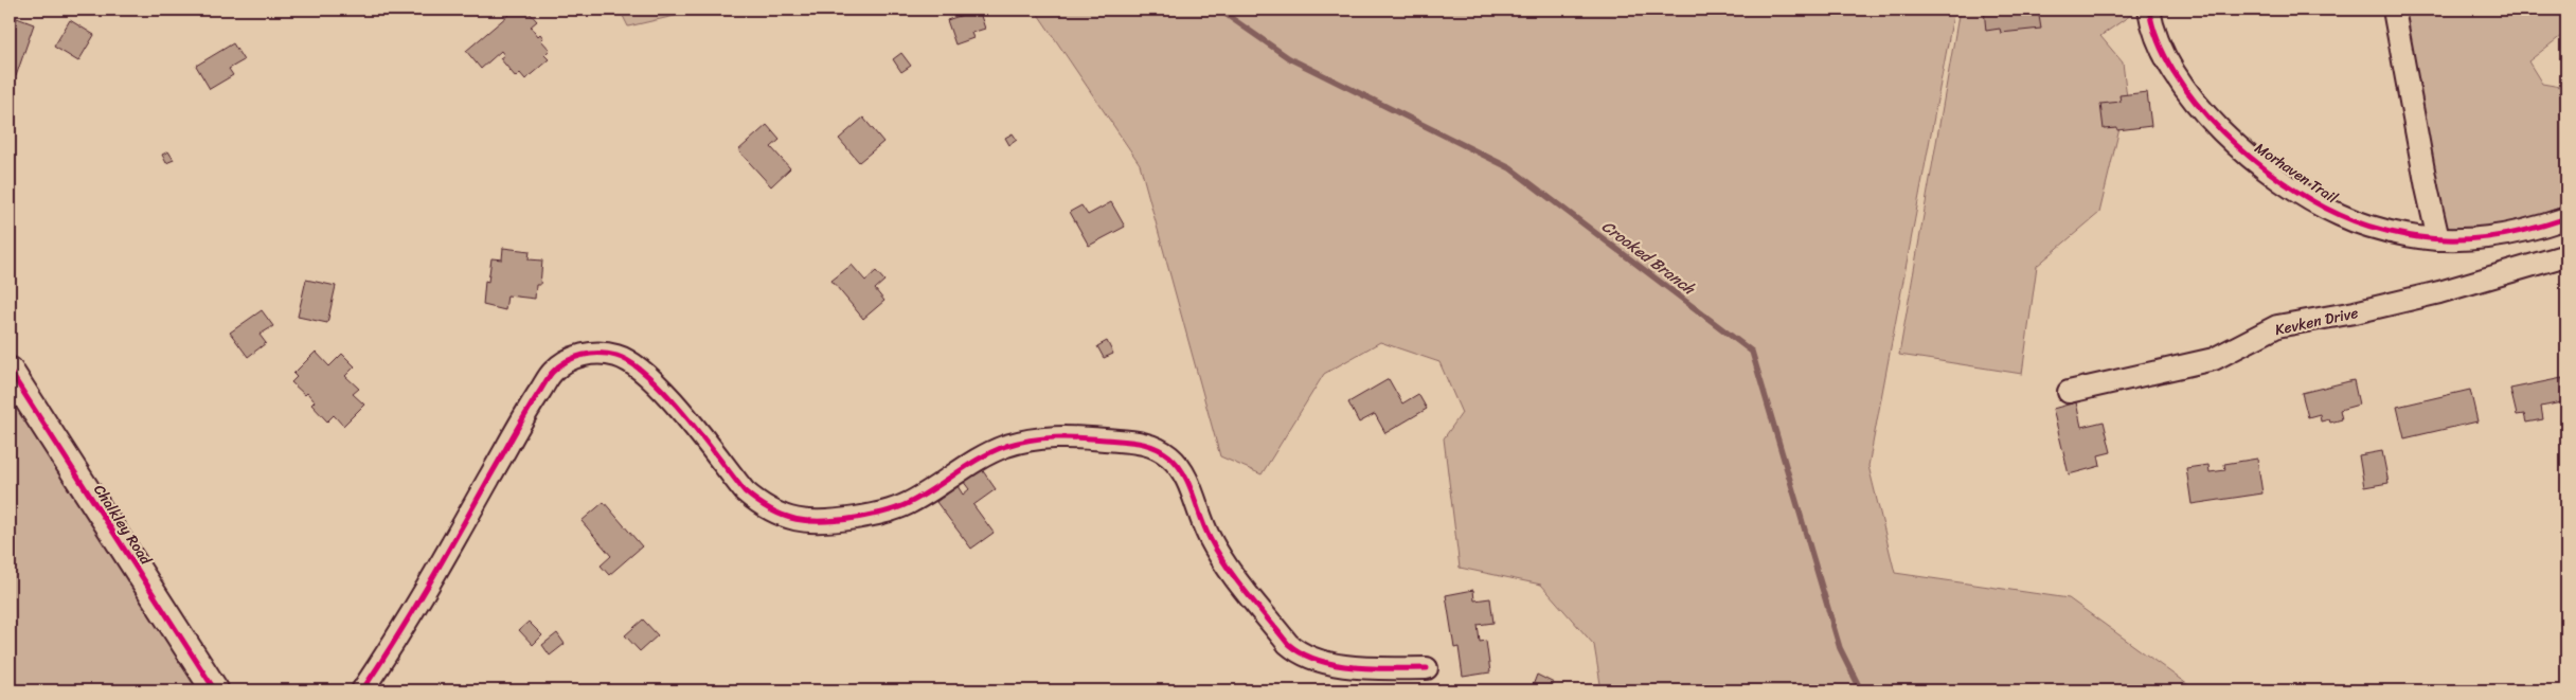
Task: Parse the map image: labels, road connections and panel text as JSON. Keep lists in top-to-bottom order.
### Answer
{
  "streets": {
    "street": ["Morhaven Trail", "Kevken Drive", "Chalkley Road"]
  },
  "water": ["Crooked Branch"]
}
